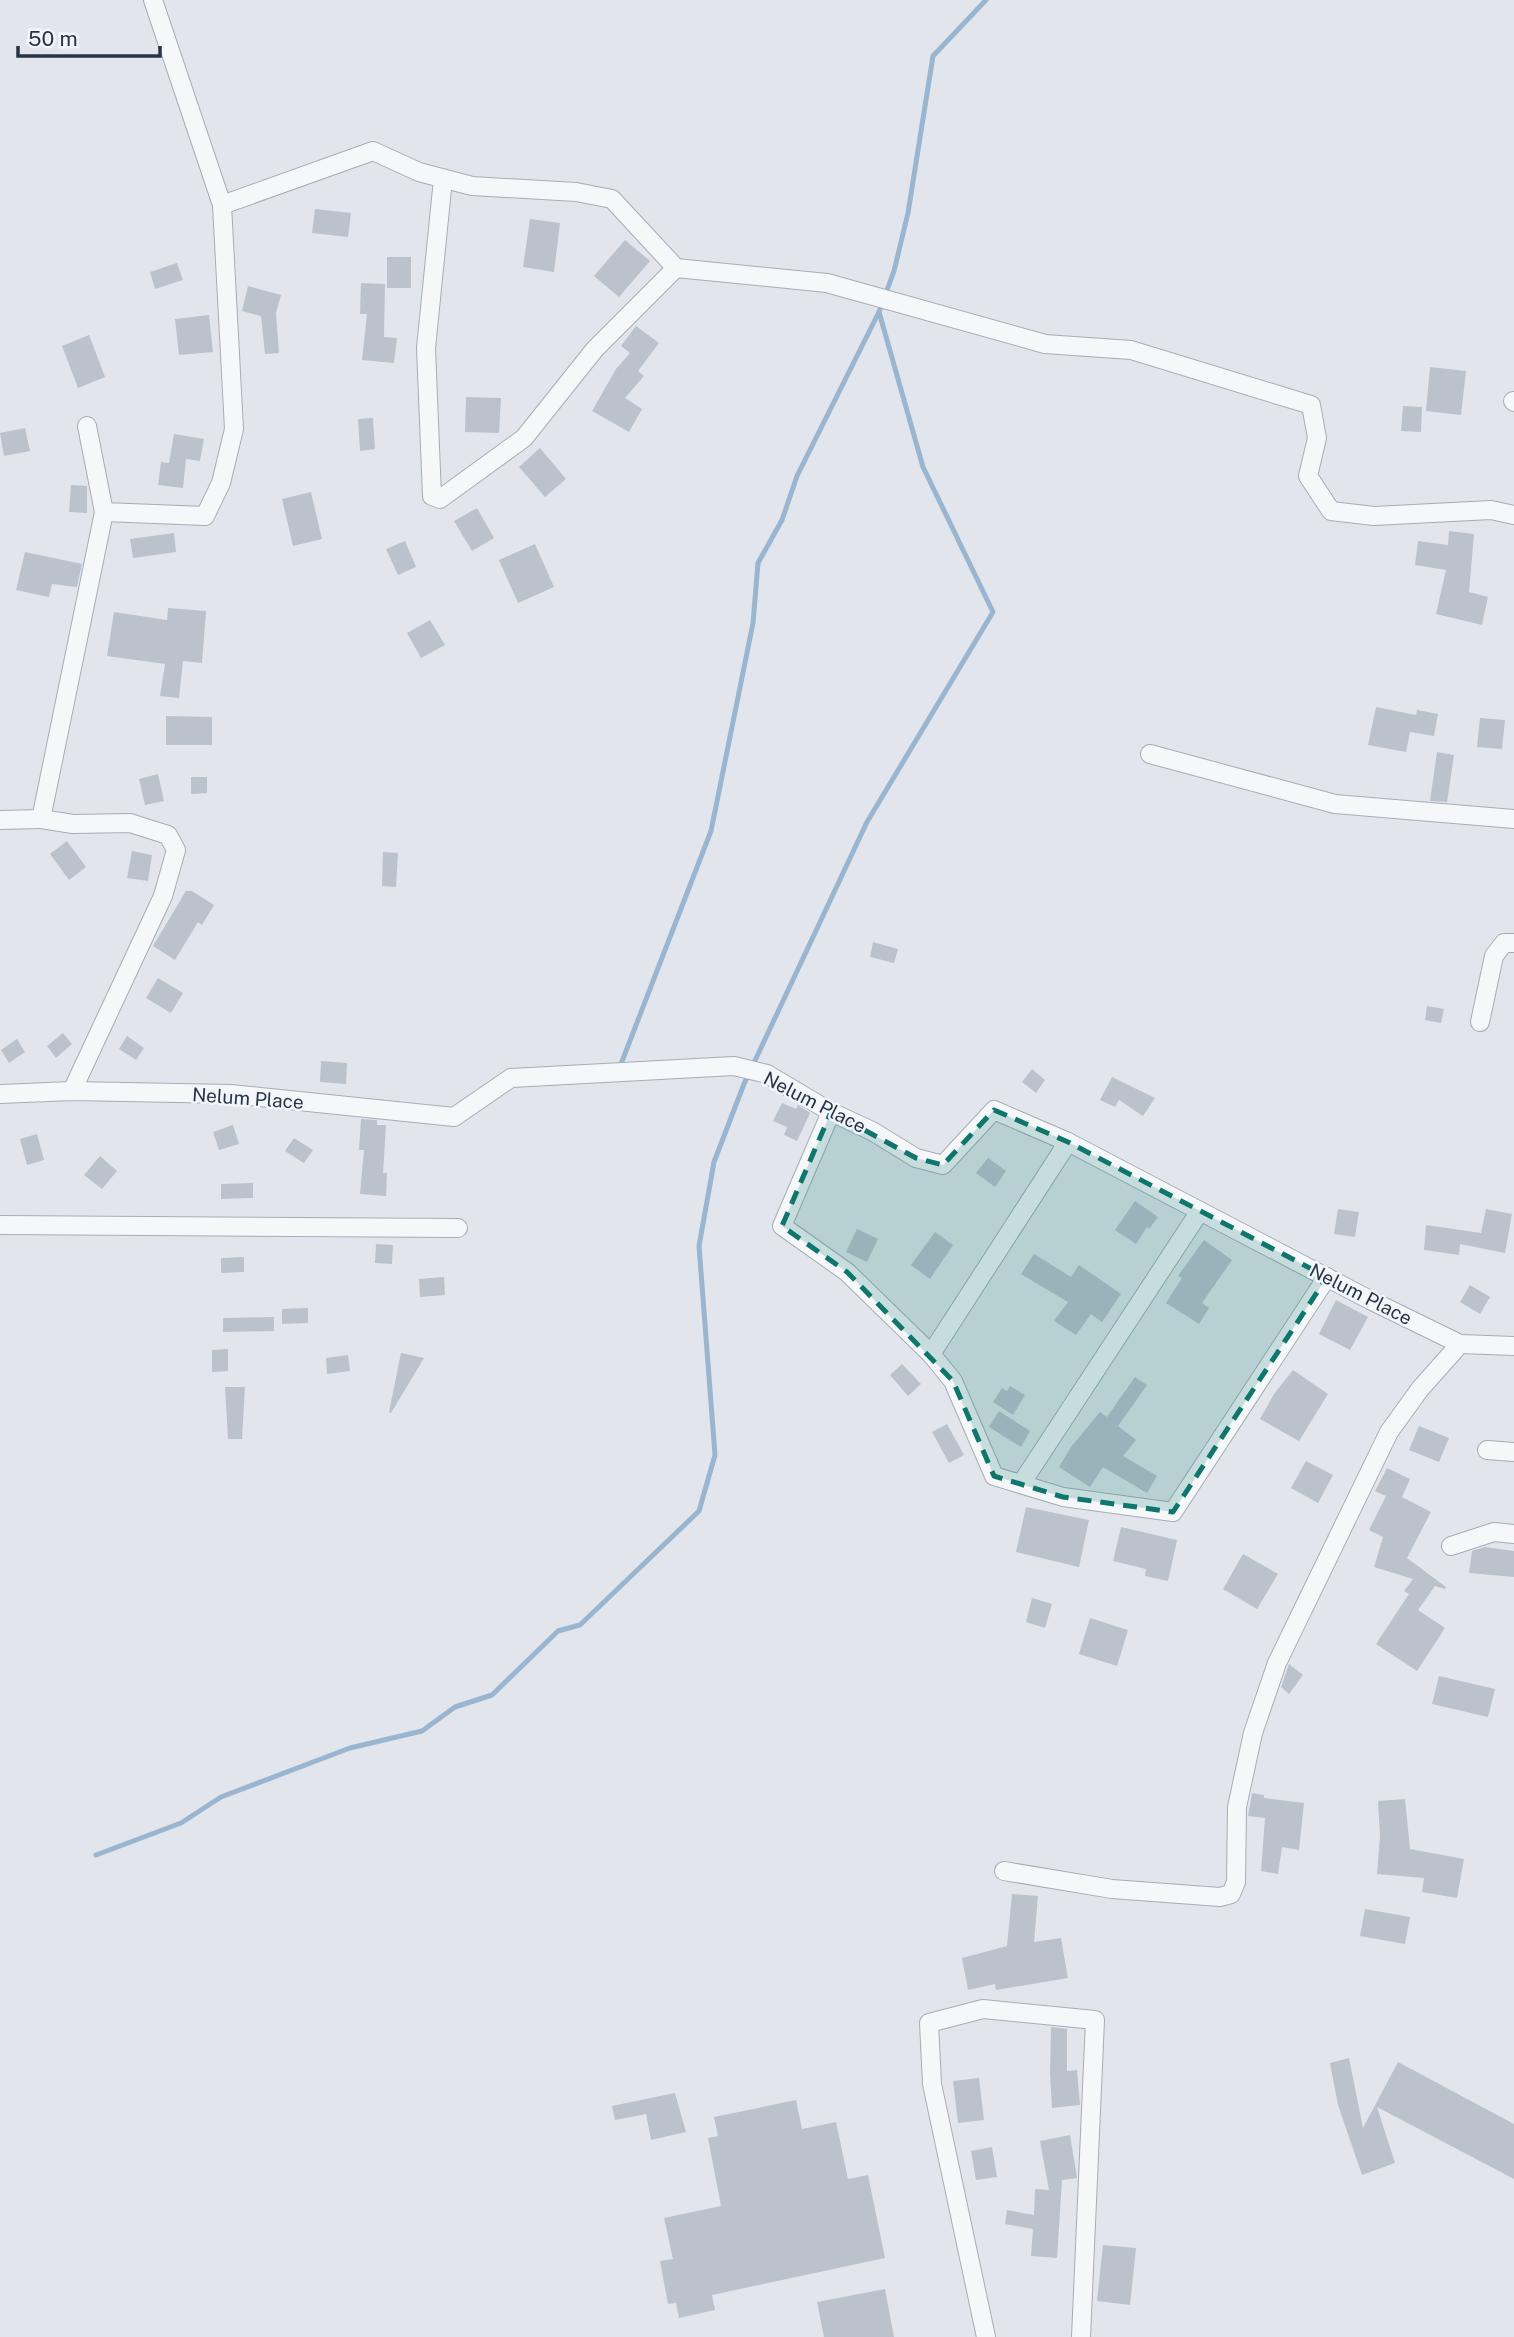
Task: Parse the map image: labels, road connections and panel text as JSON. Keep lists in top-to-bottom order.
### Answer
{
  "streets": {
    "street": ["Nelum Place"]
  },
  "scale_bar": "50 m"
}
